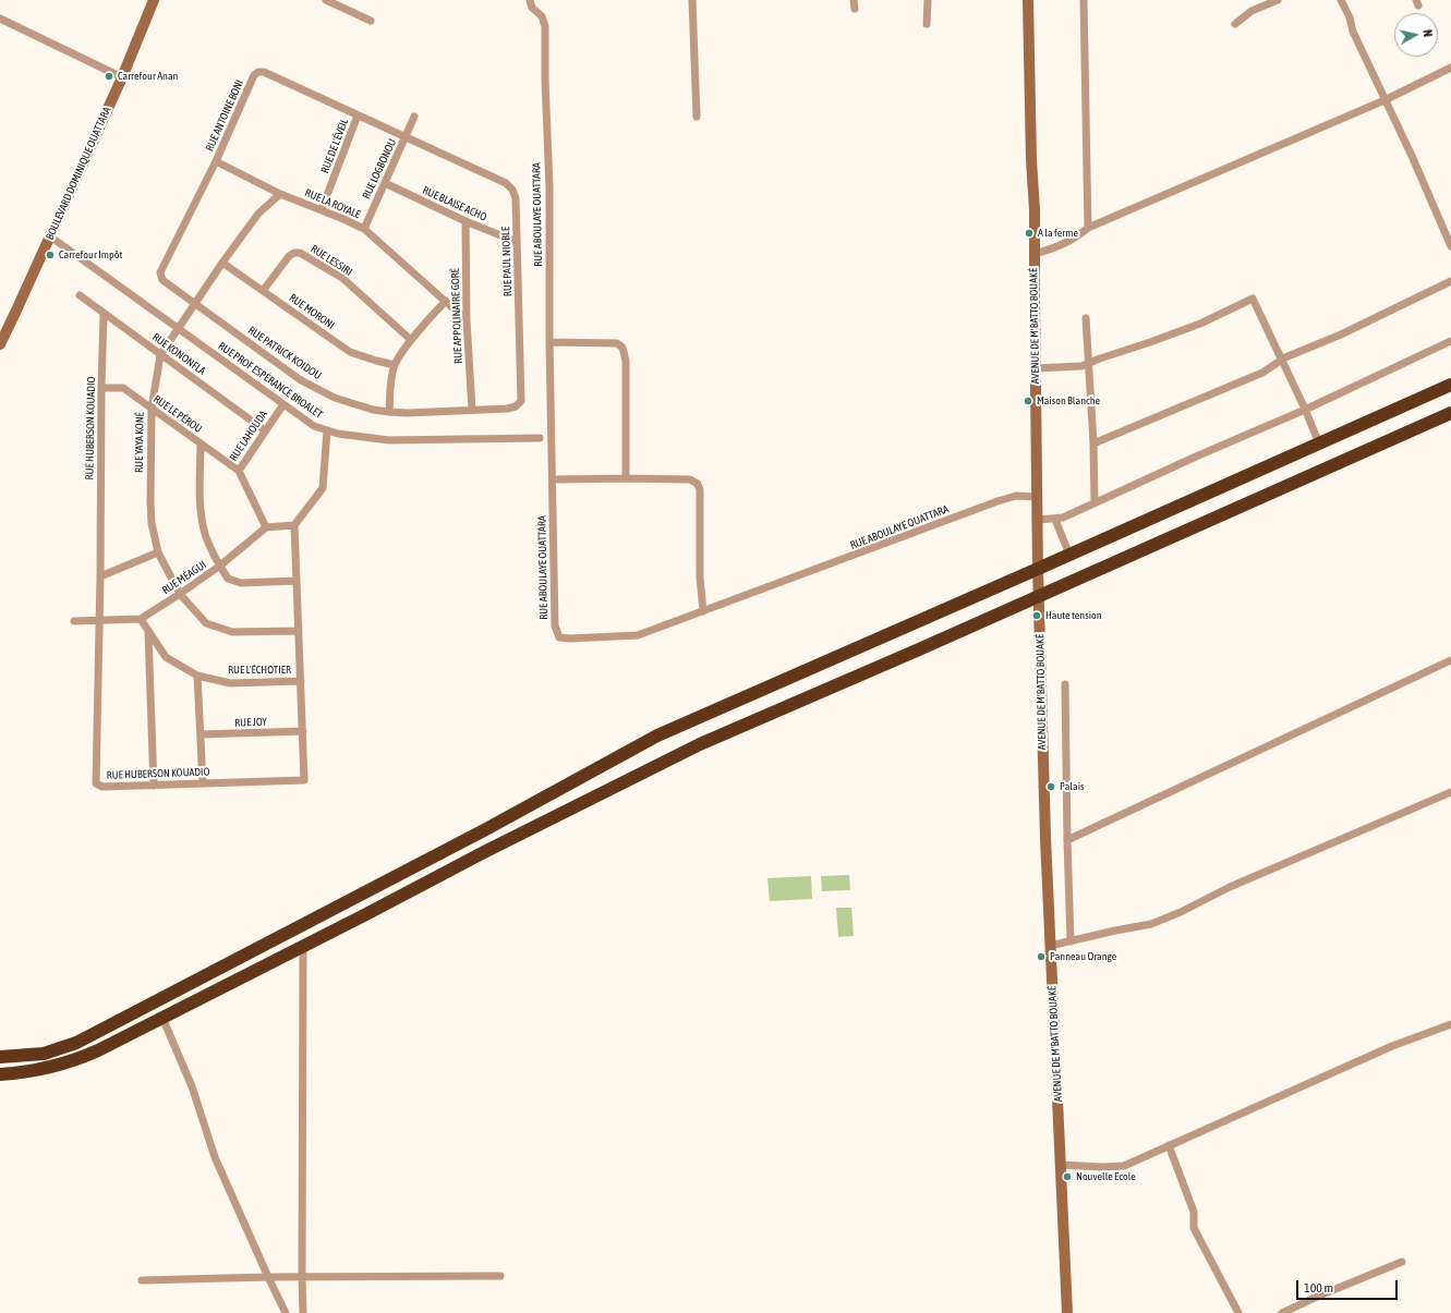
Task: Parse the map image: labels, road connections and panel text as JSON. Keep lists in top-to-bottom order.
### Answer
{
  "streets": {
    "street": [
      "RUE ANTOINE BONI",
      "RUE DE L'ÉVEIL",
      "RUE LOGBONOU",
      "BOULEVARD DOMINIQUE OUATTARA",
      "RUE LA ROYALE",
      "RUE BLAISE ACHO",
      "RUE ABOULAYE OUATTARA",
      "RUE LESSIRI",
      "RUE PAUL NIOBLE",
      "RUE MORONI",
      "RUE APPOLINAIRE GORÉ",
      "AVENUE DE M'BATTO BOUAKÉ",
      "RUE PATRICK KOIDOU",
      "RUE KONONFLA",
      "RUE PROF ESPÉRANCE BROALET",
      "RUE LE PÉROU",
      "RUE HUBERSON KOUADIO",
      "RUE LAHOUDA",
      "RUE YAYA KONÉ",
      "RUE MÉAGUI",
      "RUE L'ÉCHOTIER",
      "RUE JOY"
    ]
  },
  "crossings": [
    ["RUE ANTOINE BONI", "RUE DE L'ÉVEIL"],
    ["RUE ANTOINE BONI", "RUE LOGBONOU"],
    ["RUE ANTOINE BONI", "RUE LA ROYALE"],
    ["RUE ANTOINE BONI", "RUE PAUL NIOBLE"],
    ["RUE ANTOINE BONI", "RUE PATRICK KOIDOU"],
    ["RUE ANTOINE BONI", "RUE YAYA KONÉ"],
    ["RUE DE L'ÉVEIL", "RUE LA ROYALE"],
    ["RUE LOGBONOU", "RUE LA ROYALE"],
    ["RUE LOGBONOU", "RUE BLAISE ACHO"],
    ["RUE LOGBONOU", "RUE PAUL NIOBLE"],
    ["BOULEVARD DOMINIQUE OUATTARA", "RUE PROF ESPÉRANCE BROALET"],
    ["RUE LA ROYALE", "RUE APPOLINAIRE GORÉ"],
    ["RUE LA ROYALE", "RUE YAYA KONÉ"],
    ["RUE BLAISE ACHO", "RUE PAUL NIOBLE"],
    ["RUE BLAISE ACHO", "RUE APPOLINAIRE GORÉ"],
    ["RUE ABOULAYE OUATTARA", "AVENUE DE M'BATTO BOUAKÉ"],
    ["RUE LESSIRI", "RUE MORONI"],
    ["RUE PAUL NIOBLE", "RUE APPOLINAIRE GORÉ"],
    ["RUE PAUL NIOBLE", "RUE PATRICK KOIDOU"],
    ["RUE MORONI", "RUE YAYA KONÉ"],
    ["RUE APPOLINAIRE GORÉ", "RUE PATRICK KOIDOU"],
    ["RUE PATRICK KOIDOU", "RUE YAYA KONÉ"],
    ["RUE KONONFLA", "RUE HUBERSON KOUADIO"],
    ["RUE KONONFLA", "RUE LAHOUDA"],
    ["RUE KONONFLA", "RUE YAYA KONÉ"],
    ["RUE PROF ESPÉRANCE BROALET", "RUE LAHOUDA"],
    ["RUE PROF ESPÉRANCE BROALET", "RUE YAYA KONÉ"],
    ["RUE LE PÉROU", "RUE HUBERSON KOUADIO"],
    ["RUE LE PÉROU", "RUE LAHOUDA"],
    ["RUE LE PÉROU", "RUE YAYA KONÉ"],
    ["RUE HUBERSON KOUADIO", "RUE YAYA KONÉ"],
    ["RUE HUBERSON KOUADIO", "RUE L'ÉCHOTIER"],
    ["RUE HUBERSON KOUADIO", "RUE JOY"],
    ["RUE LAHOUDA", "RUE MÉAGUI"],
    ["RUE YAYA KONÉ", "RUE MÉAGUI"],
    ["RUE MÉAGUI", "RUE L'ÉCHOTIER"]
  ],
  "places": [
    "Carrefour Anan",
    "A la ferme",
    "Carrefour Impôt",
    "Maison Blanche",
    "Haute tension",
    "Palais",
    "Panneau Orange",
    "Nouvelle Ecole"
  ],
  "scale_bar": "100 m",
  "north": "right"
}
